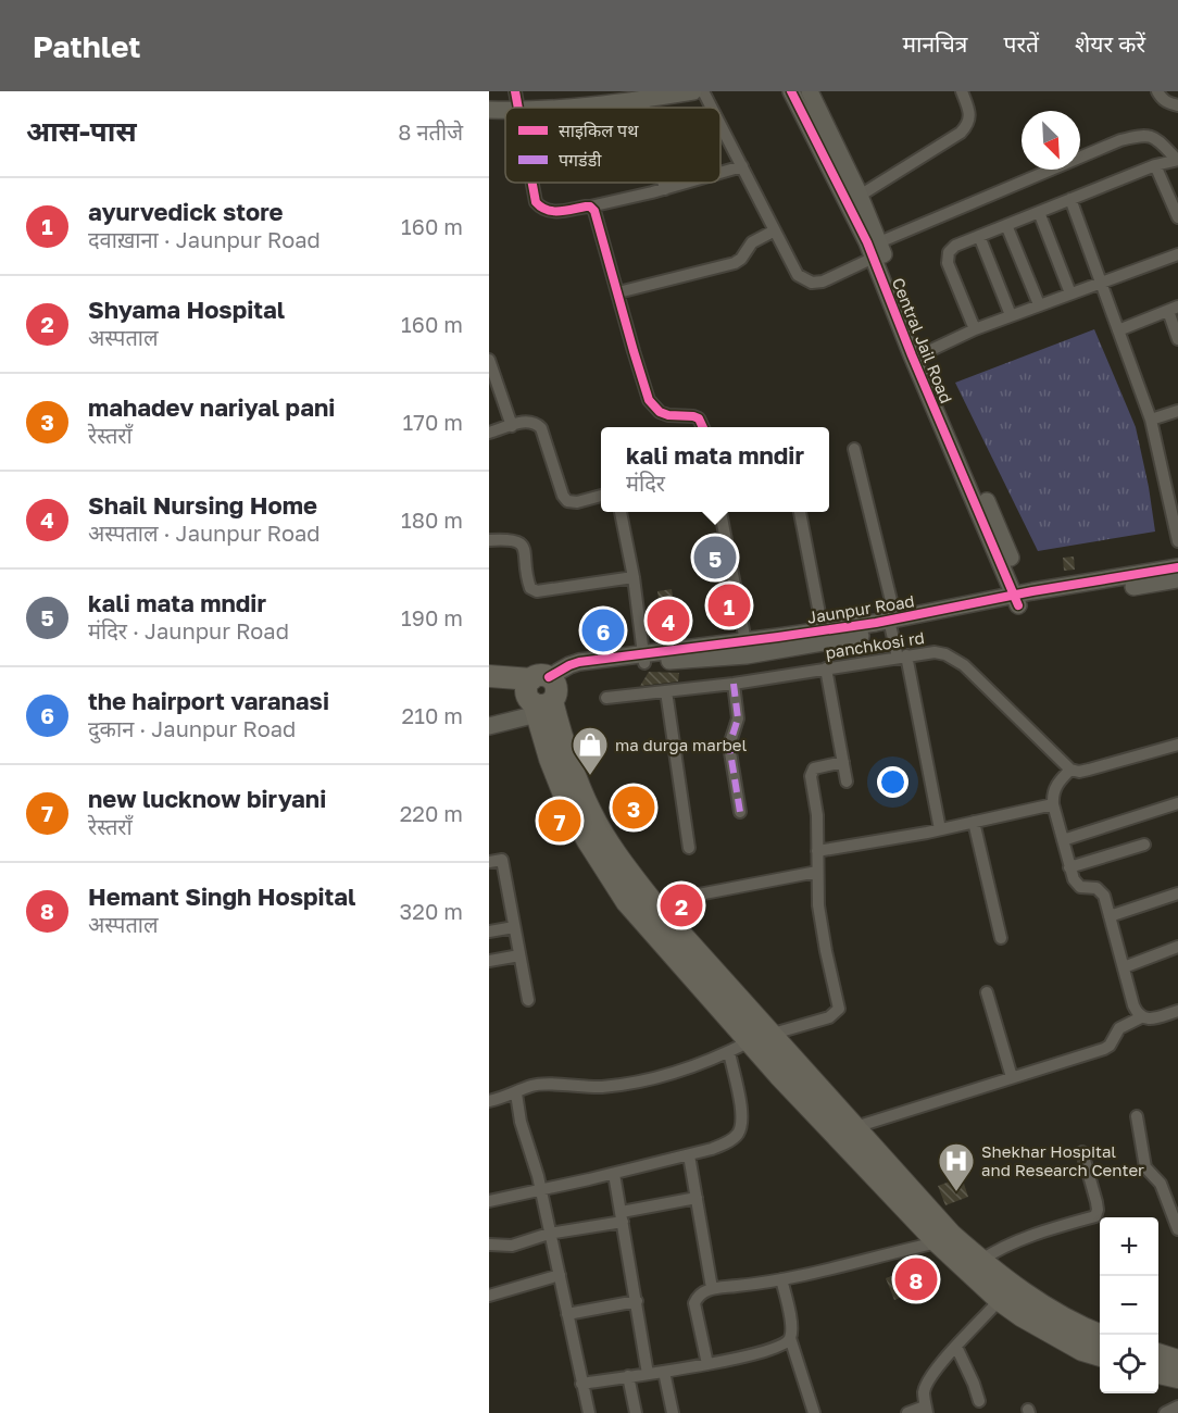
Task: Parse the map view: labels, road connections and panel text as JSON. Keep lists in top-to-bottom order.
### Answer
{
  "streets": {
    "street": ["Central Jail Road", "Jaunpur Road", "panchkosi rd"]
  },
  "crossings": [
    ["Central Jail Road", "Jaunpur Road"]
  ],
  "places": {
    "shop": ["ma durga marbel"],
    "hospital": ["Shekhar Hospital and Research Center"]
  },
  "legend": ["साइकिल पथ", "पगडंडी"],
  "north": "bottom right",
  "page": {
    "header": "Pathlet",
    "nav": ["मानचित्र", "परतें", "शेयर करें"],
    "heading": ["आस-पास", "8 नतीजे"],
    "list": [
      {
        "mark": "1",
        "name": "ayurvedick store",
        "note": "दवाख़ाना · Jaunpur Road",
        "value": "160 m"
      },
      {
        "mark": "2",
        "name": "Shyama Hospital",
        "note": "अस्पताल",
        "value": "160 m"
      },
      {
        "mark": "3",
        "name": "mahadev nariyal pani",
        "note": "रेस्तराँ",
        "value": "170 m"
      },
      {
        "mark": "4",
        "name": "Shail Nursing Home",
        "note": "अस्पताल · Jaunpur Road",
        "value": "180 m"
      },
      {
        "mark": "5",
        "name": "kali mata mndir",
        "note": "मंदिर · Jaunpur Road",
        "value": "190 m"
      },
      {
        "mark": "6",
        "name": "the hairport varanasi",
        "note": "दुकान · Jaunpur Road",
        "value": "210 m"
      },
      {
        "mark": "7",
        "name": "new lucknow biryani",
        "note": "रेस्तराँ",
        "value": "220 m"
      },
      {
        "mark": "8",
        "name": "Hemant Singh Hospital",
        "note": "अस्पताल",
        "value": "320 m"
      }
    ],
    "popup": ["kali mata mndir", "मंदिर"],
    "pins": [
      "5",
      "1",
      "4",
      "6",
      "3",
      "7",
      "2",
      "8"
    ],
    "map_buttons": ["+", "−"]
  }
}
